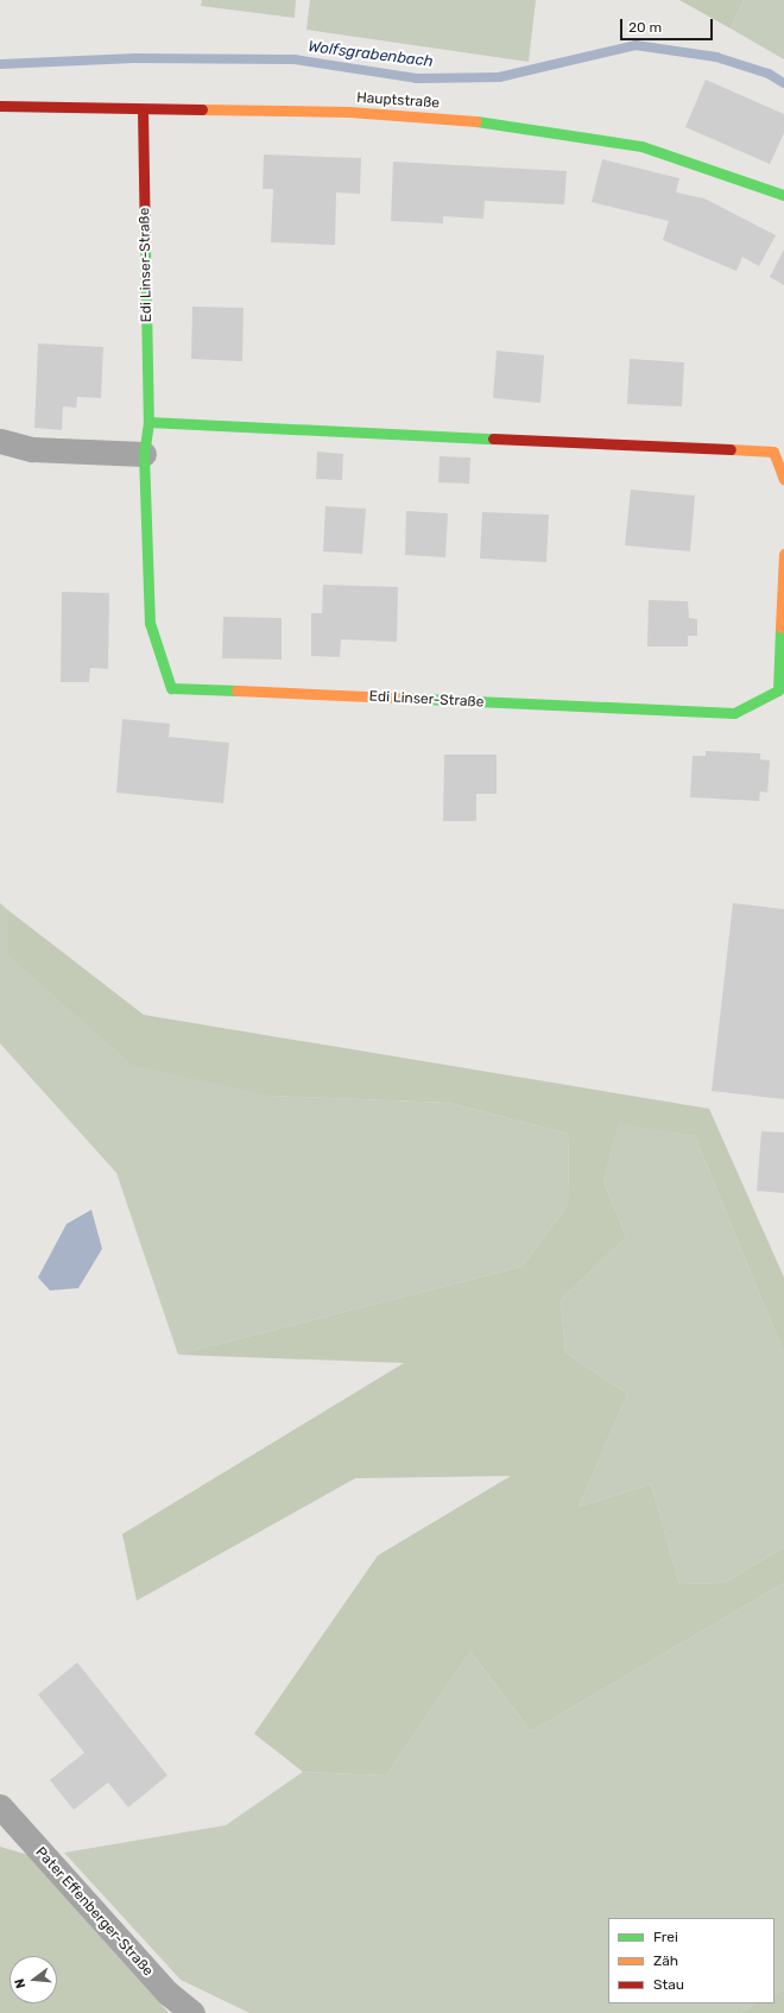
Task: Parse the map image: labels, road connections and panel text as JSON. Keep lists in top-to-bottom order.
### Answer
{
  "streets": {
    "street": ["Hauptstraße", "Edi Linser-Straße", "Pater Effenberger-Straße"]
  },
  "crossings": [
    ["Hauptstraße", "Edi Linser-Straße"]
  ],
  "water": ["Wolfsgrabenbach"],
  "legend": ["Frei", "Zäh", "Stau"],
  "scale_bar": "20 m",
  "north": "left"
}
